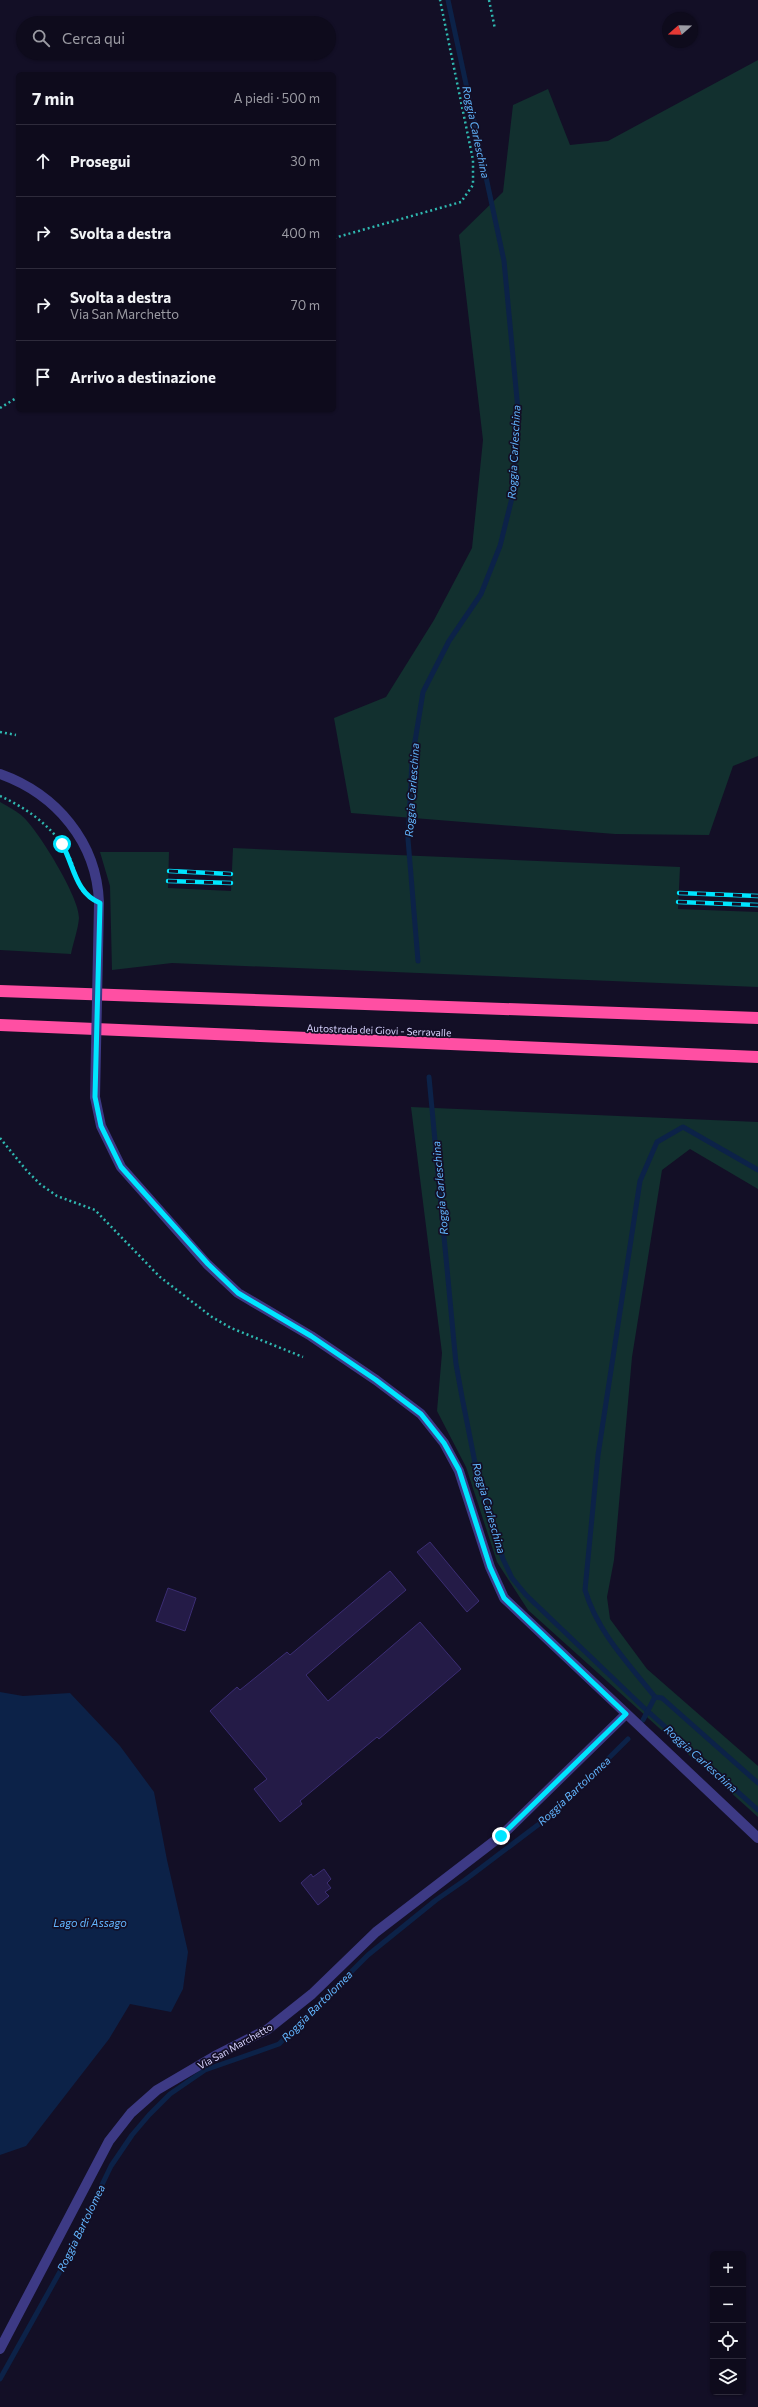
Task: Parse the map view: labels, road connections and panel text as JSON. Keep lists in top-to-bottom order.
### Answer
{
  "streets": {
    "highway": ["Autostrada dei Giovi - Serravalle"],
    "street": ["Via San Marchetto"]
  },
  "water": ["Roggia Carleschina", "Roggia Bartolomea", "Lago di Assago"],
  "north": "left",
  "page": {
    "search": "Cerca qui",
    "heading": ["7 min", "A piedi · 500 m"],
    "list": [
      ["Prosegui", "30 m"],
      ["Svolta a destra", "400 m"],
      ["Svolta a destra", "Via San Marchetto", "70 m"],
      "Arrivo a destinazione"
    ],
    "map_buttons": ["+", "−"]
  }
}
